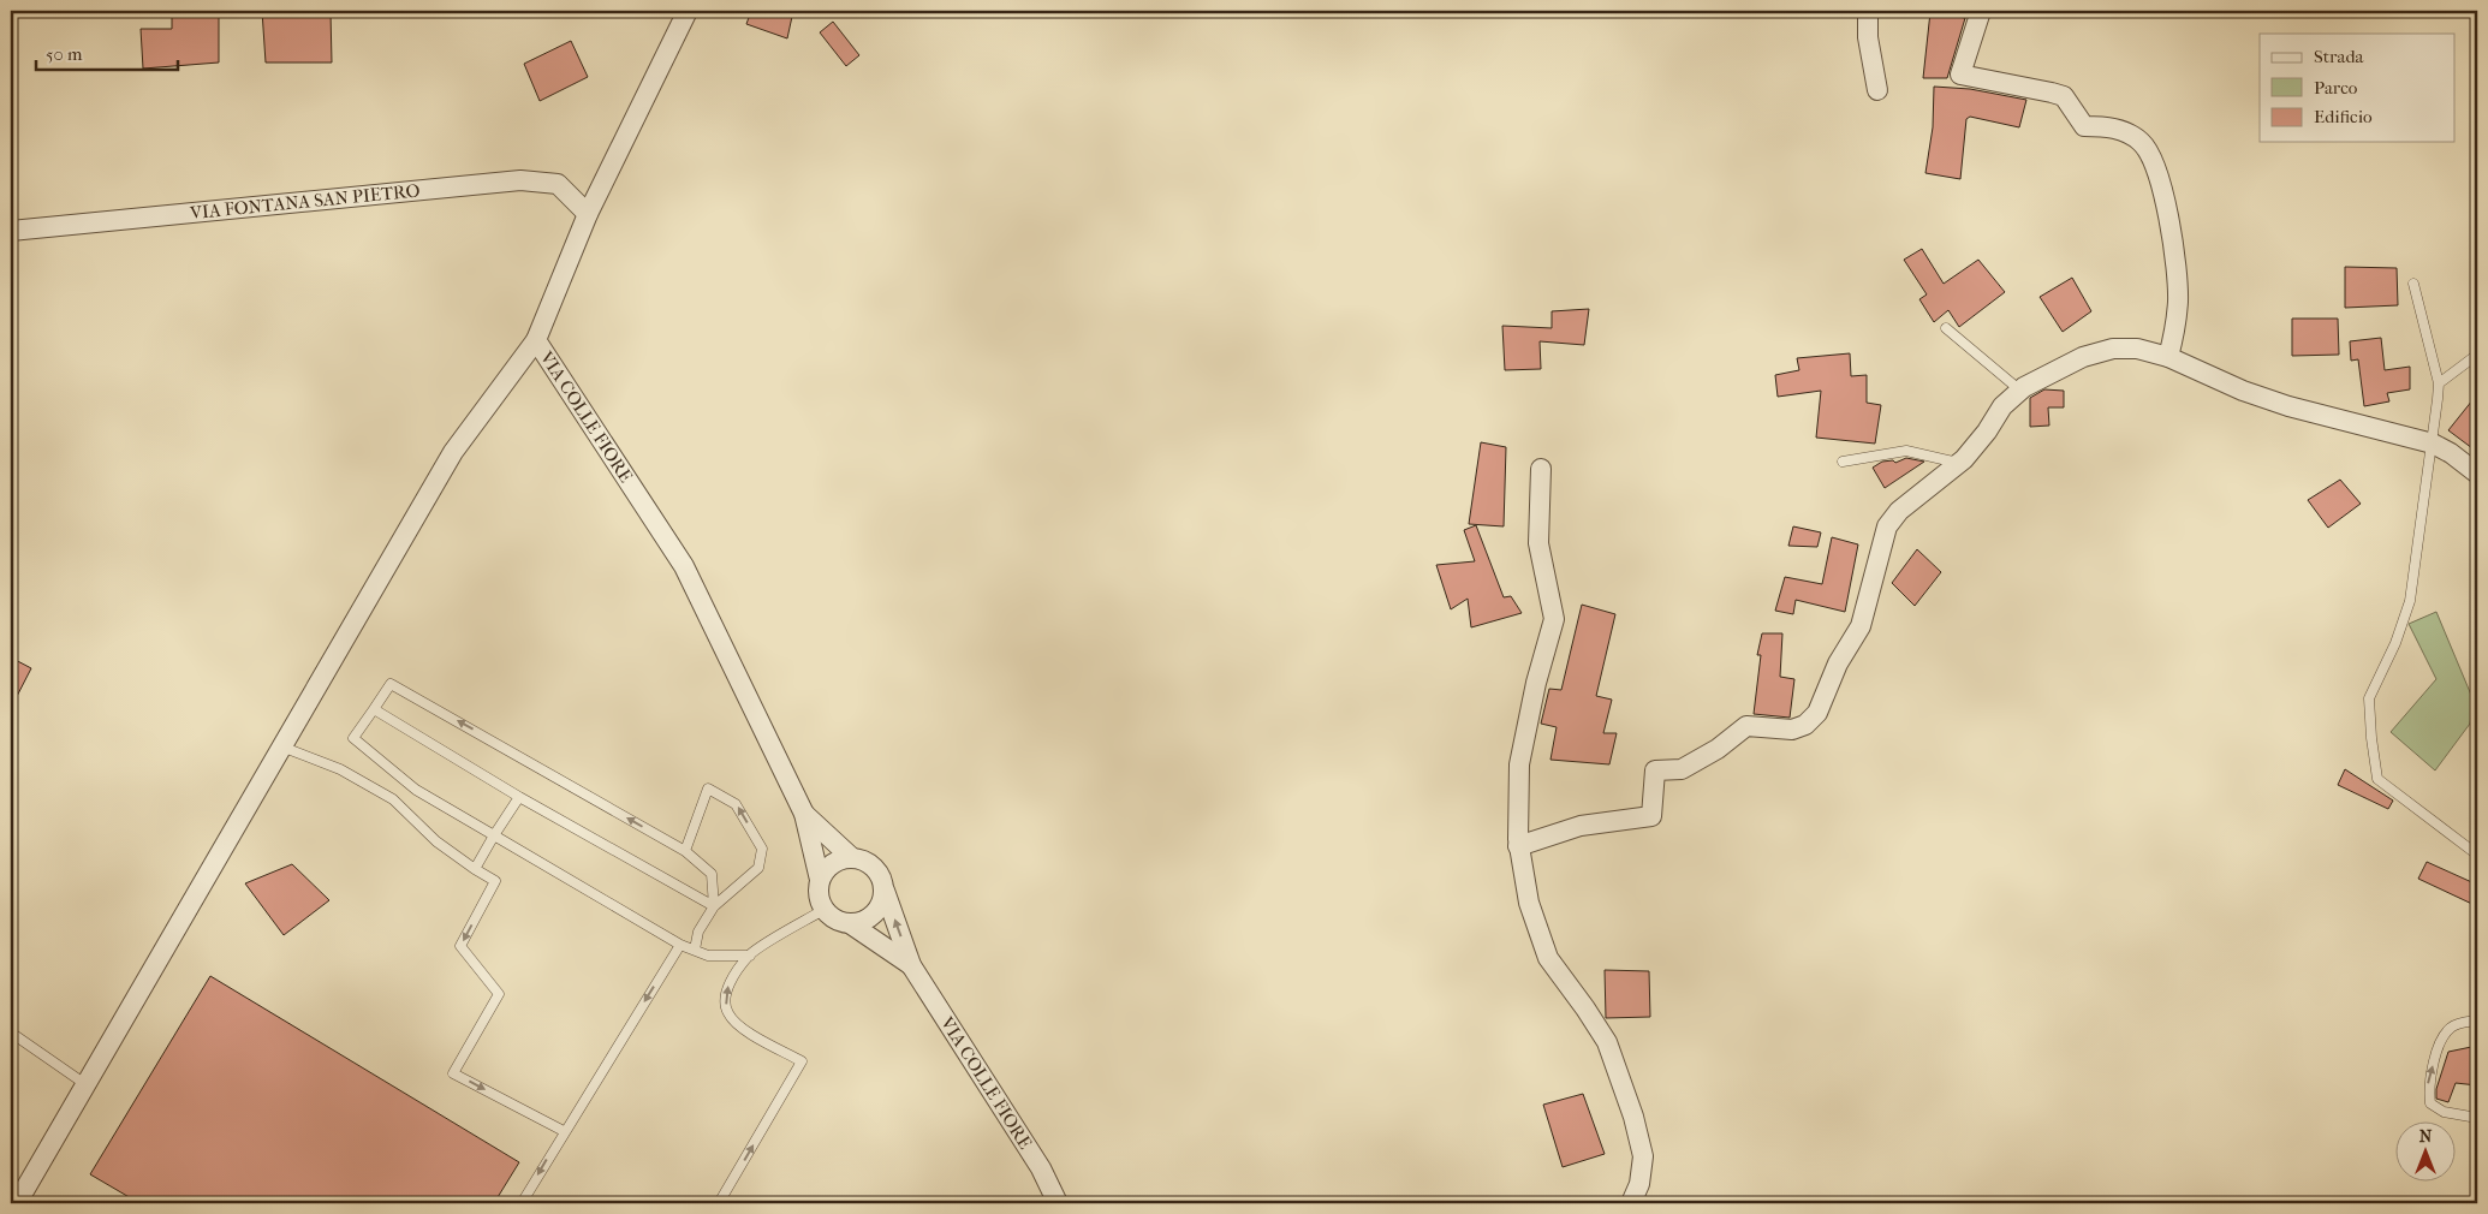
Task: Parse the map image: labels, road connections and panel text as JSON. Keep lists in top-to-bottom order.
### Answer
{
  "streets": {
    "street": ["VIA FONTANA SAN PIETRO", "VIA COLLE FIORE"]
  },
  "crossings": [
    ["VIA FONTANA SAN PIETRO", "VIA COLLE FIORE"]
  ],
  "legend": ["Strada", "Parco", "Edificio"],
  "scale_bar": "50 m",
  "north": "top"
}
